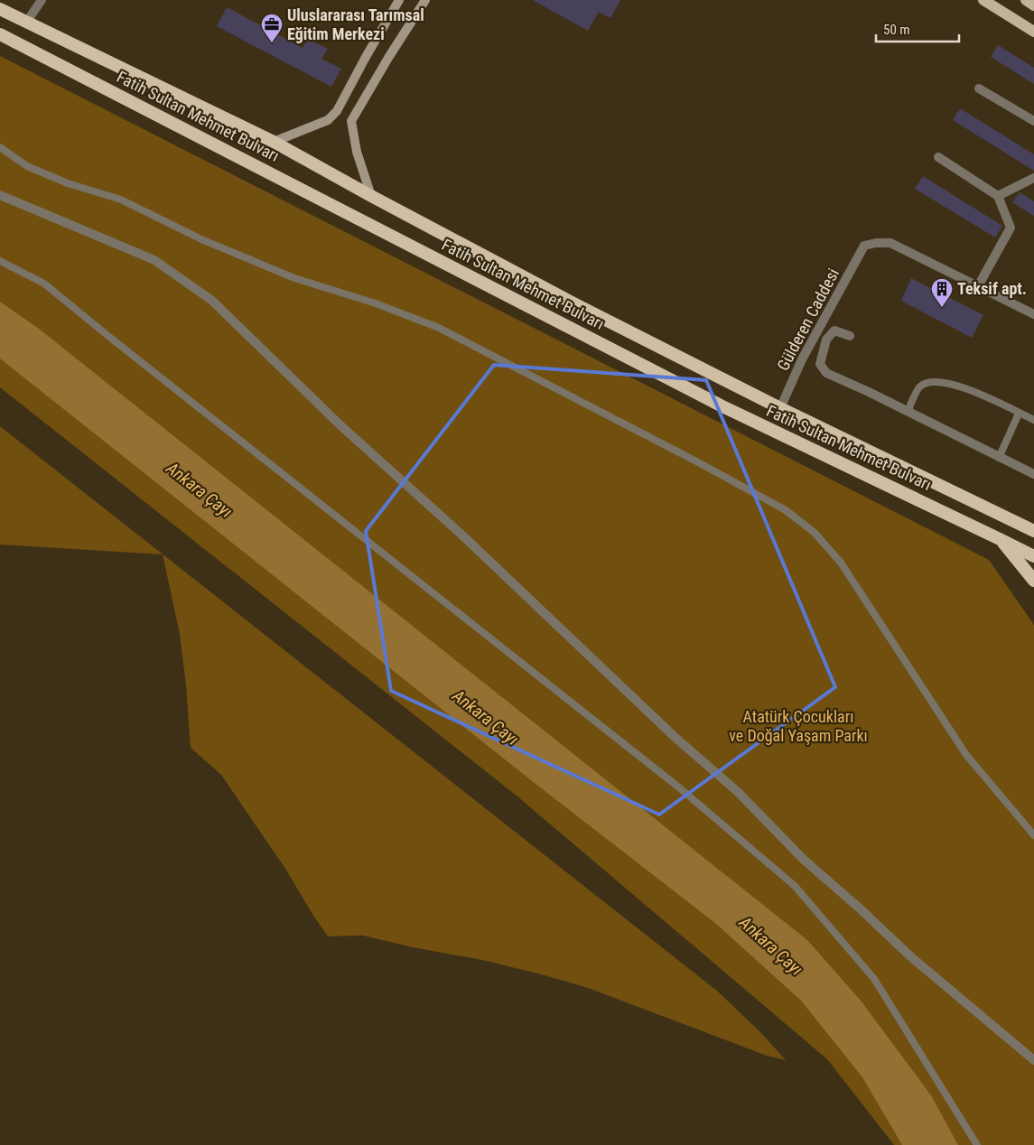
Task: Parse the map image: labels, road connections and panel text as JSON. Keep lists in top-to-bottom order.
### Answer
{
  "streets": {
    "highway": ["Fatih Sultan Mehmet Bulvarı"],
    "street": ["Gülderen Caddesi"]
  },
  "crossings": [
    ["Fatih Sultan Mehmet Bulvarı", "Gülderen Caddesi"]
  ],
  "water": ["Ankara Çayı"],
  "parks": ["Atatürk Çocukları ve Doğal Yaşam Parkı"],
  "places": {
    "office": ["Uluslararası Tarımsal Eğitim Merkezi"],
    "building": ["Teksif apt."]
  },
  "scale_bar": "50 m"
}
